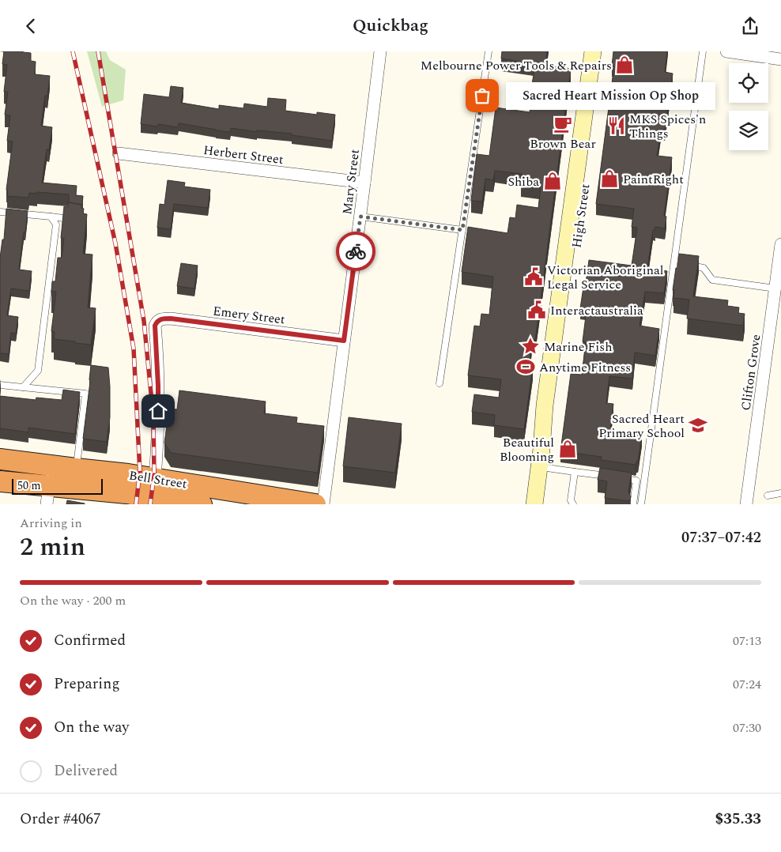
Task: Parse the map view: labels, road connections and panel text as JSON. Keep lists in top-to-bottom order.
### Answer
{
  "streets": {
    "highway": ["Bell Street"],
    "main road": ["High Street"],
    "street": [
      "Herbert Street",
      "Mary Street",
      "Emery Street",
      "Clifton Grove"
    ]
  },
  "crossings": [
    ["Herbert Street", "Mary Street"],
    ["Mary Street", "Emery Street"],
    ["Emery Street", "Bell Street"]
  ],
  "places": {
    "shop": [
      "Melbourne Power Tools & Repairs",
      "PaintRight",
      "Shiba",
      "Beautiful Blooming"
    ],
    "other": ["Sacred Heart Mission Op Shop"],
    "cafe": ["Brown Bear"],
    "restaurant": ["MKS Spices'n Things"],
    "public building": ["Victorian Aboriginal Legal Service", "Interactaustralia"],
    "place": ["Marine Fish"],
    "sports": ["Anytime Fitness"],
    "school or university": ["Sacred Heart Primary School"]
  },
  "scale_bar": "50 m",
  "page": {
    "header": "Quickbag",
    "bubble": "Sacred Heart Mission Op Shop",
    "scale": "50 m",
    "heading": ["2 min", "Arriving in", "07:37–07:42"],
    "panel": ["Order #4067", "$35.33"],
    "bar": "On the way · 200 m",
    "list": [
      ["Confirmed", "07:13"],
      ["Preparing", "07:24"],
      ["On the way", "07:30"],
      "Delivered"
    ]
  }
}
